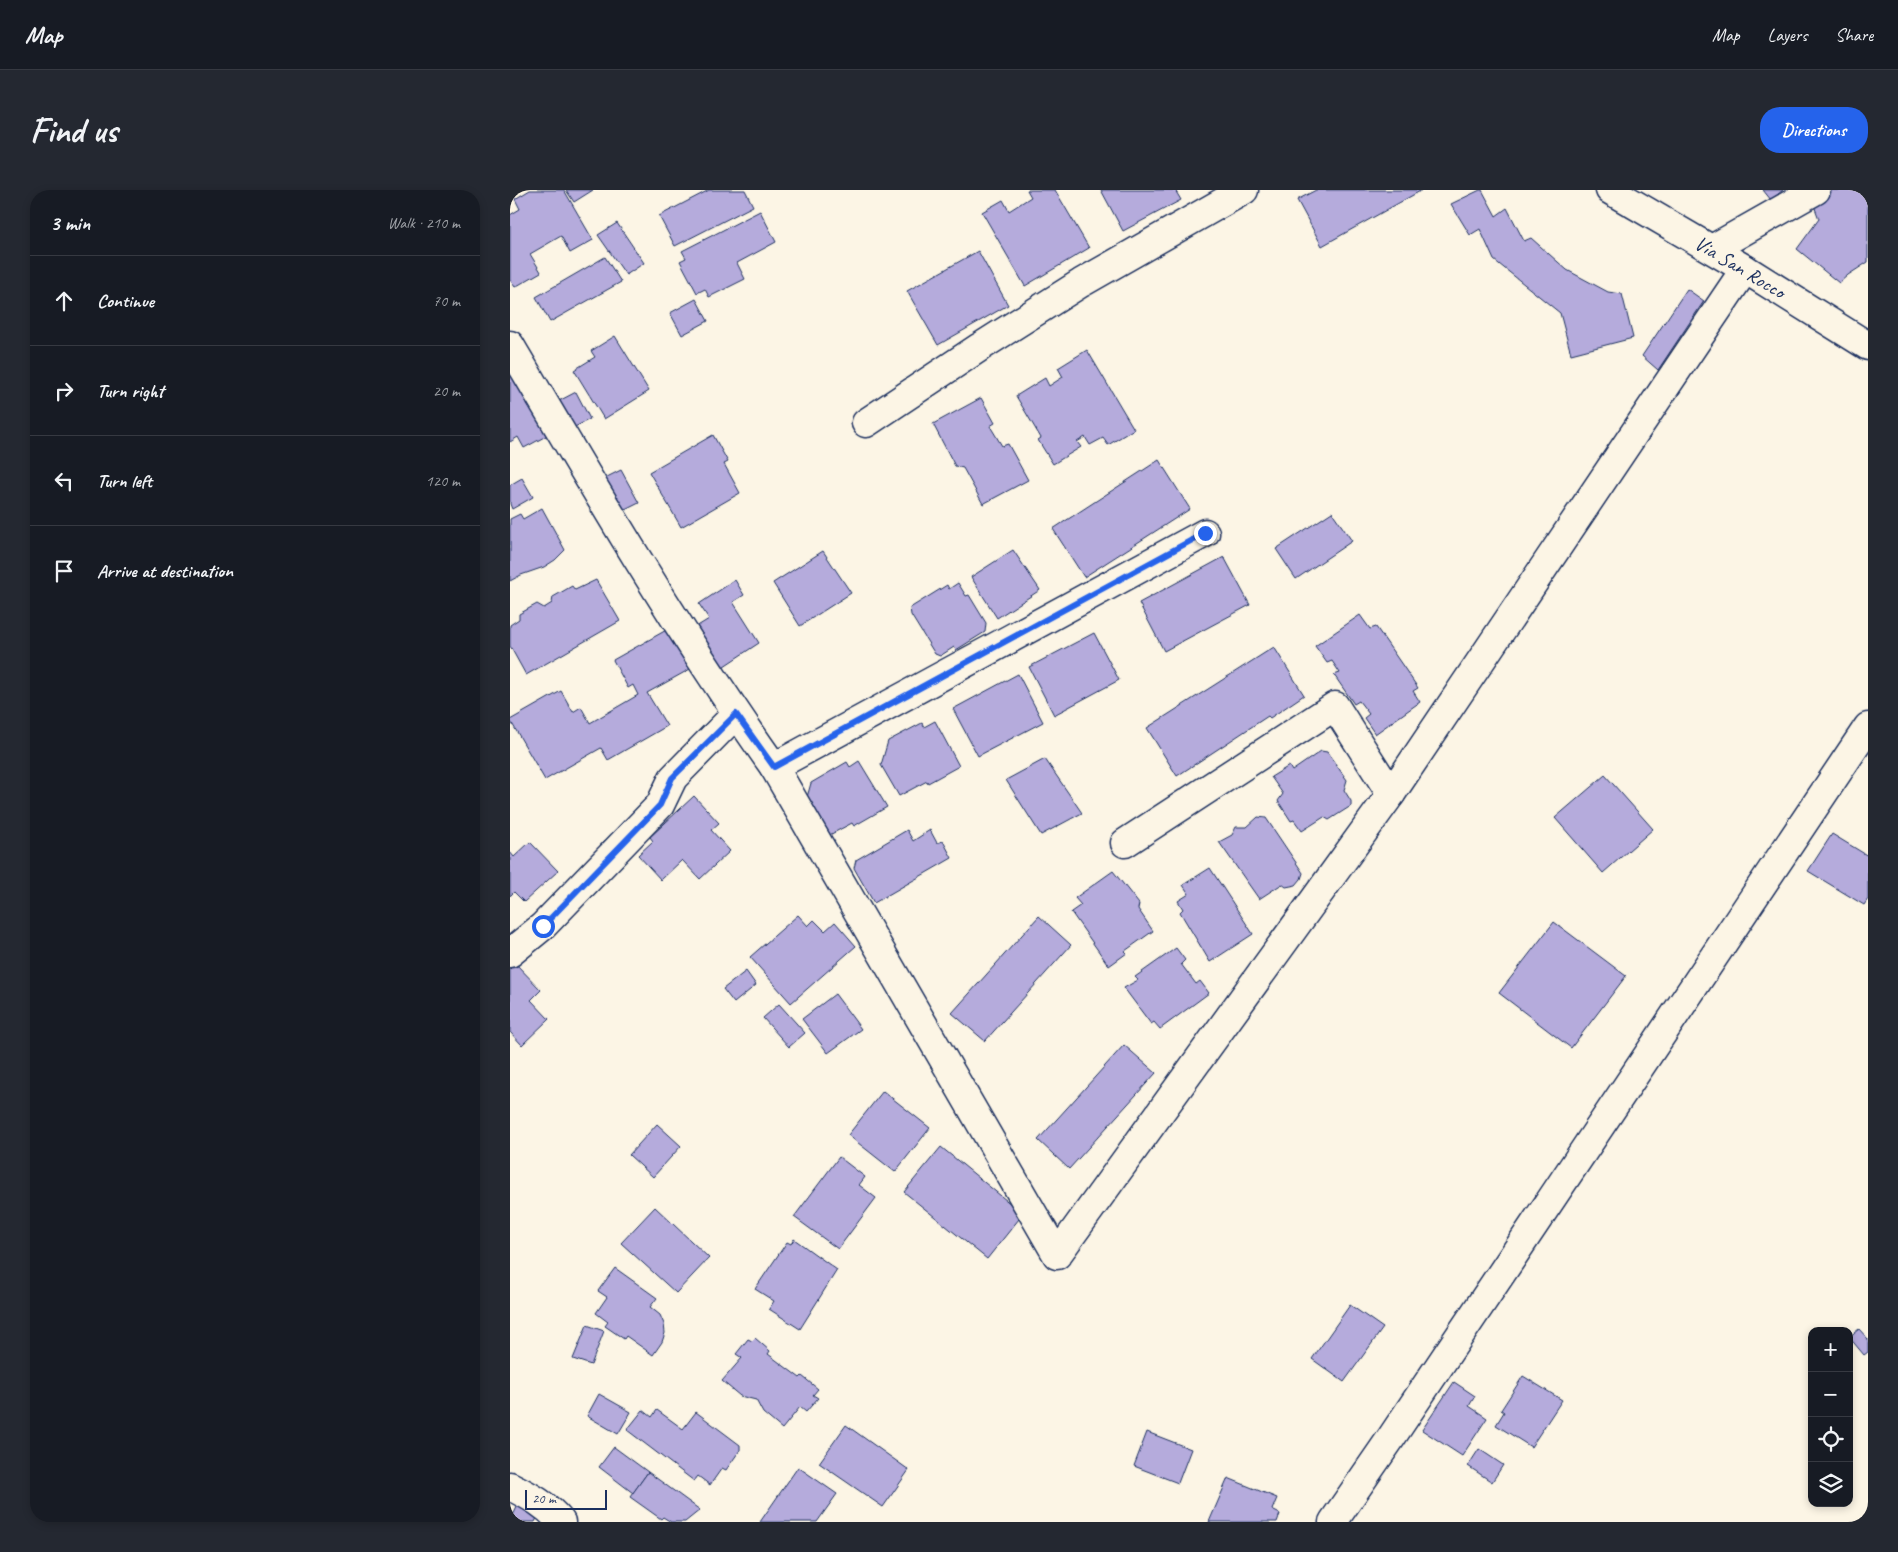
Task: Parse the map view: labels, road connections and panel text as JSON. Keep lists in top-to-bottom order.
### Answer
{
  "streets": {
    "street": ["Via San Rocco"]
  },
  "scale_bar": "20 m",
  "page": {
    "header": "Map",
    "nav": ["Map", "Layers", "Share"],
    "buttons": "Directions",
    "title": "Find us",
    "heading": ["3 min", "Walk · 210 m"],
    "list": [
      ["Continue", "70 m"],
      ["Turn right", "20 m"],
      ["Turn left", "120 m"],
      "Arrive at destination"
    ],
    "map_buttons": ["+", "−"],
    "scale": "20 m"
  }
}
